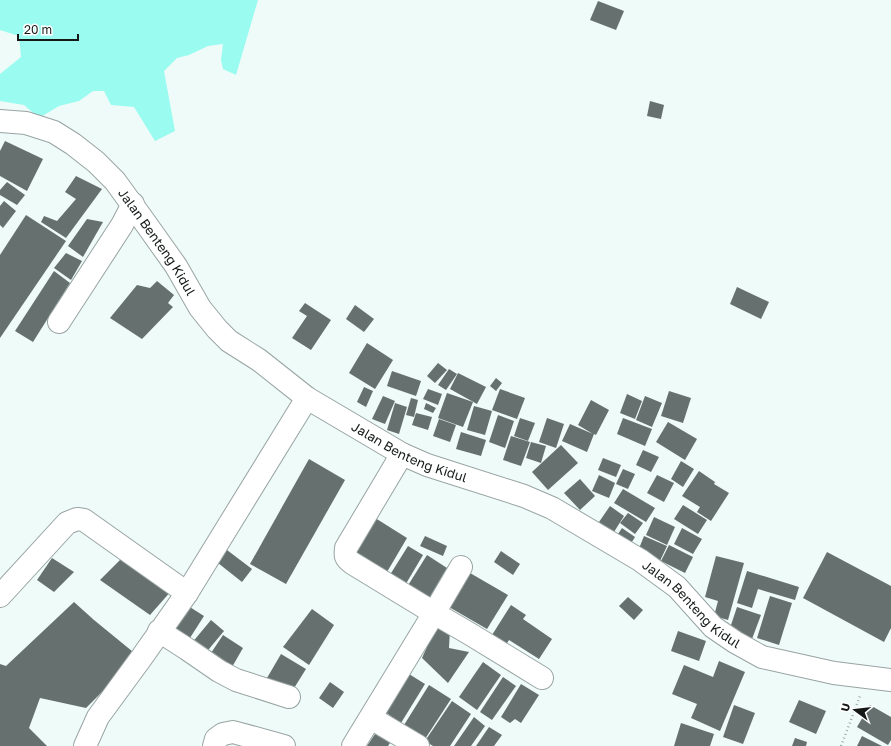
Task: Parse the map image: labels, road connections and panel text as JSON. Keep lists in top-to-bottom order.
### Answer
{
  "streets": {
    "street": ["Jalan Benteng Kidul"]
  },
  "scale_bar": "20 m",
  "north": "left"
}
